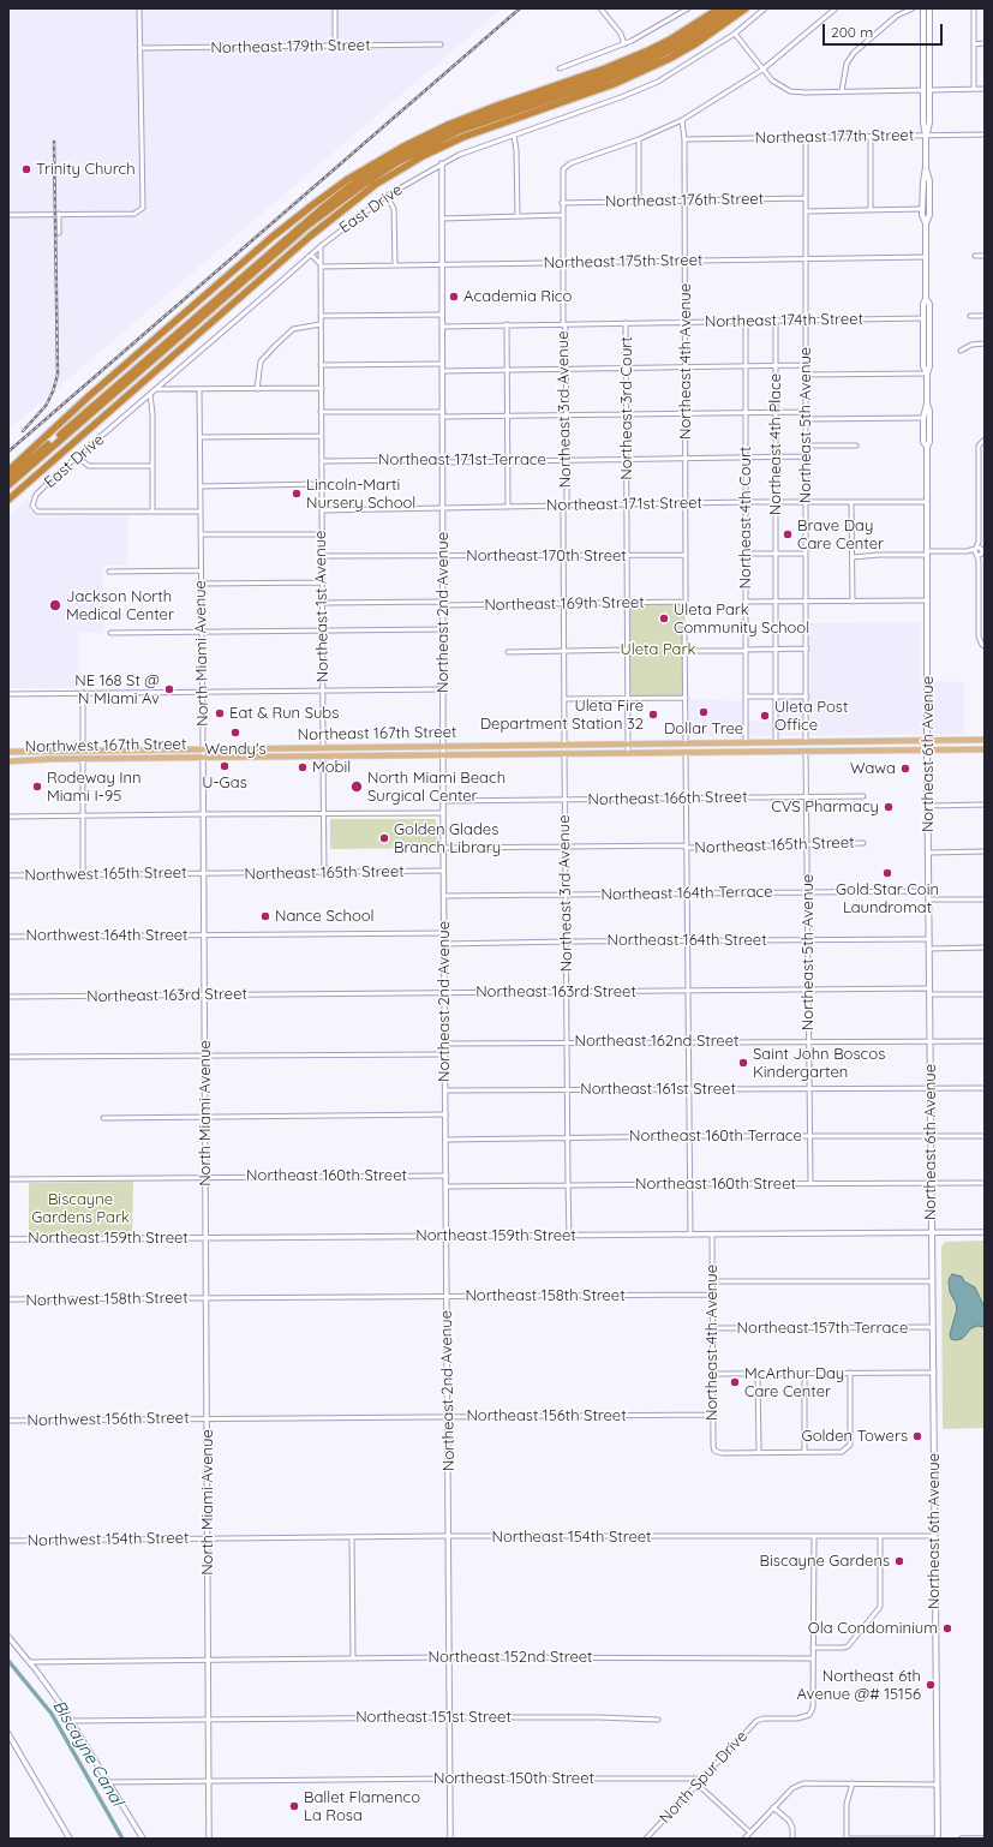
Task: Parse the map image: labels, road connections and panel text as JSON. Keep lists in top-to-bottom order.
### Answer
{
  "streets": {
    "main road": ["Northeast 167th Street", "Northwest 167th Street", "Northeast 6th Avenue"],
    "street": [
      "Northeast 179th Street",
      "Northeast 177th Street",
      "Northeast 176th Street",
      "East Drive",
      "Northeast 175th Street",
      "Northeast 174th Street",
      "Northeast 4th Avenue",
      "Northeast 3rd Court",
      "Northeast 3rd Avenue",
      "Northeast 5th Avenue",
      "Northeast 4th Place",
      "Northeast 171st Terrace",
      "Northeast 171st Street",
      "Northeast 4th Court",
      "Northeast 170th Street",
      "Northeast 169th Street",
      "Northeast 1st Avenue",
      "Northeast 2nd Avenue",
      "North Miami Avenue",
      "Northeast 166th Street",
      "Northeast 165th Street",
      "Northwest 165th Street",
      "Northeast 164th Terrace",
      "Northwest 164th Street",
      "Northeast 164th Street",
      "Northeast 163rd Street",
      "Northeast 162nd Street",
      "Northeast 161st Street",
      "Northeast 160th Terrace",
      "Northeast 160th Street",
      "Northeast 159th Street",
      "Northeast 158th Street",
      "Northwest 158th Street",
      "Northeast 157th Terrace",
      "Northeast 156th Street",
      "Northwest 156th Street",
      "Northeast 154th Street",
      "Northwest 154th Street",
      "Northeast 152nd Street",
      "Northeast 151st Street",
      "North Spur Drive",
      "Northeast 150th Street"
    ]
  },
  "crossings": [
    ["Northeast 177th Street", "Northeast 4th Avenue"],
    ["Northeast 177th Street", "Northeast 5th Avenue"],
    ["Northeast 177th Street", "Northeast 6th Avenue"],
    ["Northeast 176th Street", "Northeast 4th Avenue"],
    ["Northeast 176th Street", "Northeast 3rd Avenue"],
    ["Northeast 176th Street", "Northeast 5th Avenue"],
    ["East Drive", "Northeast 1st Avenue"],
    ["East Drive", "Northeast 2nd Avenue"],
    ["Northeast 175th Street", "Northeast 4th Avenue"],
    ["Northeast 175th Street", "Northeast 3rd Avenue"],
    ["Northeast 175th Street", "Northeast 5th Avenue"],
    ["Northeast 175th Street", "Northeast 1st Avenue"],
    ["Northeast 175th Street", "Northeast 2nd Avenue"],
    ["Northeast 175th Street", "Northeast 6th Avenue"],
    ["Northeast 174th Street", "Northeast 4th Avenue"],
    ["Northeast 174th Street", "Northeast 3rd Court"],
    ["Northeast 174th Street", "Northeast 3rd Avenue"],
    ["Northeast 174th Street", "Northeast 5th Avenue"],
    ["Northeast 174th Street", "Northeast 4th Place"],
    ["Northeast 174th Street", "Northeast 4th Court"],
    ["Northeast 174th Street", "Northeast 2nd Avenue"],
    ["Northeast 174th Street", "Northeast 6th Avenue"],
    ["Northeast 4th Avenue", "Northeast 171st Terrace"],
    ["Northeast 4th Avenue", "Northeast 171st Street"],
    ["Northeast 4th Avenue", "Northeast 170th Street"],
    ["Northeast 4th Avenue", "Northeast 169th Street"],
    ["Northeast 4th Avenue", "Northeast 159th Street"],
    ["Northeast 4th Avenue", "Northeast 158th Street"],
    ["Northeast 4th Avenue", "Northeast 157th Terrace"],
    ["Northeast 4th Avenue", "Northeast 156th Street"],
    ["Northeast 3rd Court", "Northeast 171st Terrace"],
    ["Northeast 3rd Court", "Northeast 171st Street"],
    ["Northeast 3rd Court", "Northeast 170th Street"],
    ["Northeast 3rd Court", "Northeast 169th Street"],
    ["Northeast 3rd Court", "Northeast 167th Street"],
    ["Northeast 3rd Avenue", "Northeast 171st Terrace"],
    ["Northeast 3rd Avenue", "Northeast 171st Street"],
    ["Northeast 3rd Avenue", "Northeast 170th Street"],
    ["Northeast 3rd Avenue", "Northeast 169th Street"],
    ["Northeast 3rd Avenue", "Northeast 167th Street"],
    ["Northeast 3rd Avenue", "Northeast 166th Street"],
    ["Northeast 3rd Avenue", "Northeast 165th Street"],
    ["Northeast 3rd Avenue", "Northeast 164th Terrace"],
    ["Northeast 3rd Avenue", "Northeast 164th Street"],
    ["Northeast 3rd Avenue", "Northeast 163rd Street"],
    ["Northeast 3rd Avenue", "Northeast 162nd Street"],
    ["Northeast 3rd Avenue", "Northeast 161st Street"],
    ["Northeast 3rd Avenue", "Northeast 160th Terrace"],
    ["Northeast 3rd Avenue", "Northeast 160th Street"],
    ["Northeast 3rd Avenue", "Northeast 159th Street"],
    ["Northeast 5th Avenue", "Northeast 171st Terrace"],
    ["Northeast 5th Avenue", "Northeast 171st Street"],
    ["Northeast 5th Avenue", "Northeast 167th Street"],
    ["Northeast 5th Avenue", "Northeast 166th Street"],
    ["Northeast 5th Avenue", "Northeast 165th Street"],
    ["Northeast 5th Avenue", "Northeast 164th Terrace"],
    ["Northeast 5th Avenue", "Northeast 164th Street"],
    ["Northeast 5th Avenue", "Northeast 163rd Street"],
    ["Northeast 5th Avenue", "Northeast 162nd Street"],
    ["Northeast 5th Avenue", "Northeast 161st Street"],
    ["Northeast 5th Avenue", "Northeast 160th Terrace"],
    ["Northeast 5th Avenue", "Northeast 160th Street"],
    ["Northeast 4th Place", "Northeast 171st Terrace"],
    ["Northeast 4th Place", "Northeast 171st Street"],
    ["Northeast 4th Place", "Northeast 167th Street"],
    ["Northeast 171st Terrace", "Northeast 4th Court"],
    ["Northeast 171st Terrace", "Northeast 1st Avenue"],
    ["Northeast 171st Terrace", "Northeast 2nd Avenue"],
    ["Northeast 171st Street", "Northeast 4th Court"],
    ["Northeast 171st Street", "Northeast 1st Avenue"],
    ["Northeast 171st Street", "Northeast 2nd Avenue"],
    ["Northeast 171st Street", "Northeast 6th Avenue"],
    ["Northeast 4th Court", "Northeast 167th Street"],
    ["Northeast 170th Street", "Northeast 1st Avenue"],
    ["Northeast 170th Street", "Northeast 2nd Avenue"],
    ["Northeast 169th Street", "Northeast 1st Avenue"],
    ["Northeast 169th Street", "Northeast 2nd Avenue"],
    ["Northeast 1st Avenue", "Northeast 167th Street"],
    ["Northeast 2nd Avenue", "Northeast 167th Street"],
    ["Northeast 2nd Avenue", "Northeast 166th Street"],
    ["Northeast 2nd Avenue", "Northeast 165th Street"],
    ["Northeast 2nd Avenue", "Northeast 164th Terrace"],
    ["Northeast 2nd Avenue", "Northeast 164th Street"],
    ["Northeast 2nd Avenue", "Northeast 163rd Street"],
    ["Northeast 2nd Avenue", "Northeast 162nd Street"],
    ["Northeast 2nd Avenue", "Northeast 161st Street"],
    ["Northeast 2nd Avenue", "Northeast 160th Terrace"],
    ["Northeast 2nd Avenue", "Northeast 160th Street"],
    ["Northeast 2nd Avenue", "Northeast 159th Street"],
    ["Northeast 2nd Avenue", "Northeast 158th Street"],
    ["Northeast 2nd Avenue", "Northeast 156th Street"],
    ["Northeast 2nd Avenue", "Northeast 154th Street"],
    ["Northeast 2nd Avenue", "Northeast 152nd Street"],
    ["Northeast 2nd Avenue", "Northeast 151st Street"],
    ["Northeast 2nd Avenue", "Northeast 150th Street"],
    ["North Miami Avenue", "Northeast 167th Street"],
    ["North Miami Avenue", "Northwest 167th Street"],
    ["North Miami Avenue", "Northeast 165th Street"],
    ["North Miami Avenue", "Northwest 165th Street"],
    ["North Miami Avenue", "Northwest 164th Street"],
    ["North Miami Avenue", "Northeast 163rd Street"],
    ["North Miami Avenue", "Northeast 160th Street"],
    ["North Miami Avenue", "Northeast 159th Street"],
    ["North Miami Avenue", "Northeast 158th Street"],
    ["North Miami Avenue", "Northwest 158th Street"],
    ["North Miami Avenue", "Northeast 156th Street"],
    ["North Miami Avenue", "Northwest 156th Street"],
    ["North Miami Avenue", "Northeast 154th Street"],
    ["North Miami Avenue", "Northwest 154th Street"],
    ["North Miami Avenue", "Northeast 152nd Street"],
    ["North Miami Avenue", "Northeast 151st Street"],
    ["North Miami Avenue", "Northeast 150th Street"],
    ["Northeast 167th Street", "Northwest 167th Street"],
    ["Northeast 167th Street", "Northeast 6th Avenue"],
    ["Northeast 6th Avenue", "Northeast 164th Terrace"],
    ["Northeast 6th Avenue", "Northeast 164th Street"],
    ["Northeast 6th Avenue", "Northeast 163rd Street"],
    ["Northeast 6th Avenue", "Northeast 162nd Street"],
    ["Northeast 6th Avenue", "Northeast 161st Street"],
    ["Northeast 6th Avenue", "Northeast 160th Terrace"],
    ["Northeast 6th Avenue", "Northeast 160th Street"],
    ["Northeast 6th Avenue", "Northeast 159th Street"],
    ["Northeast 6th Avenue", "Northeast 157th Terrace"],
    ["Northeast 6th Avenue", "Northeast 154th Street"],
    ["Northeast 165th Street", "Northwest 165th Street"],
    ["Northeast 158th Street", "Northwest 158th Street"],
    ["Northeast 156th Street", "Northwest 156th Street"],
    ["Northeast 154th Street", "Northwest 154th Street"],
    ["Northeast 152nd Street", "North Spur Drive"],
    ["North Spur Drive", "Northeast 150th Street"]
  ],
  "water": ["Biscayne Canal"],
  "parks": ["Uleta Park", "Biscayne Gardens Park"],
  "places": [
    "Trinity Church",
    "Academia Rico",
    "Lincoln-Marti Nursery School",
    "Brave Day Care Center",
    "Jackson North Medical Center",
    "Uleta Park Community School",
    "NE 168 St @ N MIami Av",
    "Dollar Tree",
    "Eat & Run Subs",
    "Uleta Fire Department Station 32",
    "Uleta Post Office",
    "Wendy's",
    "U-Gas",
    "Mobil",
    "Wawa",
    "Rodeway Inn Miami I-95",
    "North Miami Beach Surgical Center",
    "CVS Pharmacy",
    "Golden Glades Branch Library",
    "Gold Star Coin Laundromat",
    "Nance School",
    "Saint John Boscos Kindergarten",
    "McArthur Day Care Center",
    "Golden Towers",
    "Biscayne Gardens",
    "Ola Condominium",
    "Northeast 6th Avenue @# 15156",
    "Ballet Flamenco La Rosa"
  ],
  "scale_bar": "200 m"
}
